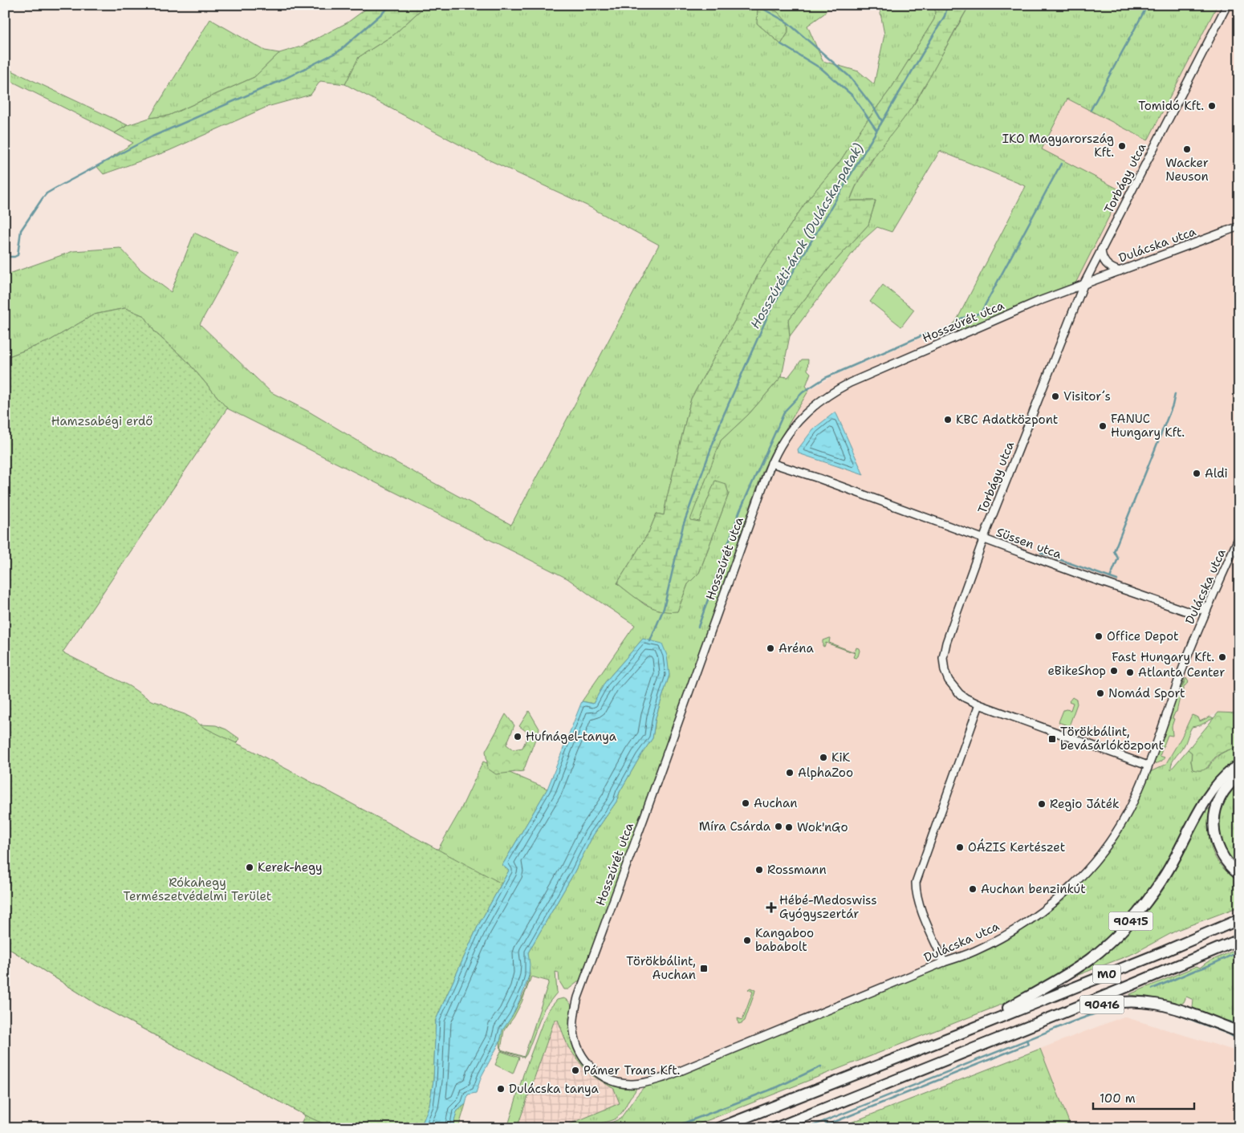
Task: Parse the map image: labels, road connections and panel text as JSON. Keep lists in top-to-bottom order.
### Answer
{
  "streets": {
    "highway": ["90415", "M0", "90416"],
    "street": [
      "Torbágy utca",
      "Dulácska utca",
      "Hosszúrét utca",
      "Süssen utca"
    ]
  },
  "crossings": [
    ["Torbágy utca", "Dulácska utca"],
    ["Torbágy utca", "Hosszúrét utca"],
    ["Torbágy utca", "Süssen utca"],
    ["Dulácska utca", "Hosszúrét utca"],
    ["Dulácska utca", "Süssen utca"],
    ["Hosszúrét utca", "Süssen utca"],
    ["90415", "M0"],
    ["M0", "90416"]
  ],
  "water": ["Hosszúréti-árok (Dulácska-patak)"],
  "parks": ["Hamzsabégi erdő", "Rókahegy Természetvédelmi Terület"],
  "places": {
    "other": [
      "Tomidó Kft.",
      "IKO Magyarország Kft.",
      "Wacker Neuson",
      "Visitor´s",
      "KBC Adatközpont",
      "FANUC Hungary Kft.",
      "Aldi",
      "Office Depot",
      "Aréna",
      "Fast Hungary Kft.",
      "eBikeShop",
      "Atlanta Center",
      "Nomád Sport",
      "Hufnágel-tanya",
      "KiK",
      "AlphaZoo",
      "Auchan",
      "Regio Játék",
      "Míra Csárda",
      "Wok'nGo",
      "OÁZIS Kertészet",
      "Kerek-hegy",
      "Rossmann",
      "Auchan benzinkút",
      "Kangaboo bababolt",
      "Pámer Trans Kft.",
      "Dulácska tanya"
    ],
    "transit": ["Törökbálint, bevásárlóközpont", "Törökbálint, Auchan"],
    "health": ["Hébé-Medoswiss Gyógyszertár"]
  },
  "scale_bar": "100 m"
}
